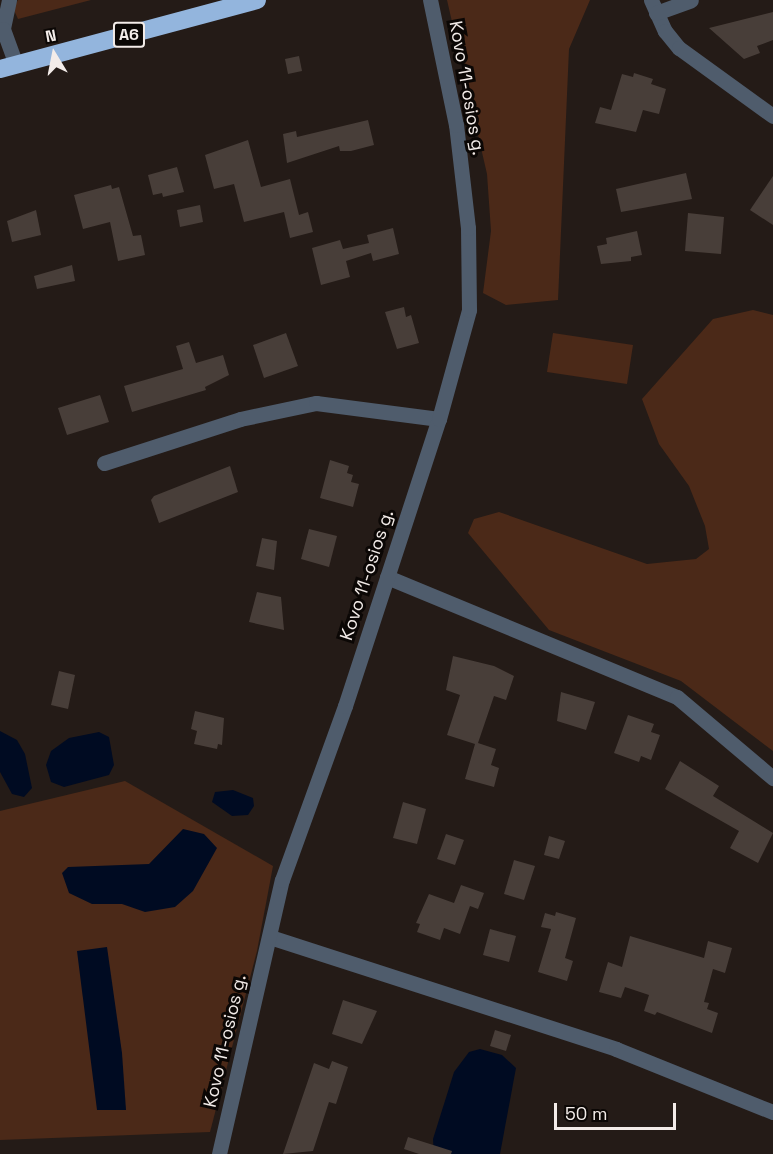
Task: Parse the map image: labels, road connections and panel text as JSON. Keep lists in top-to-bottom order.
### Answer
{
  "streets": {
    "highway": ["A6"],
    "street": ["Kovo 11-osios g."]
  },
  "scale_bar": "50 m",
  "north": "top"
}
